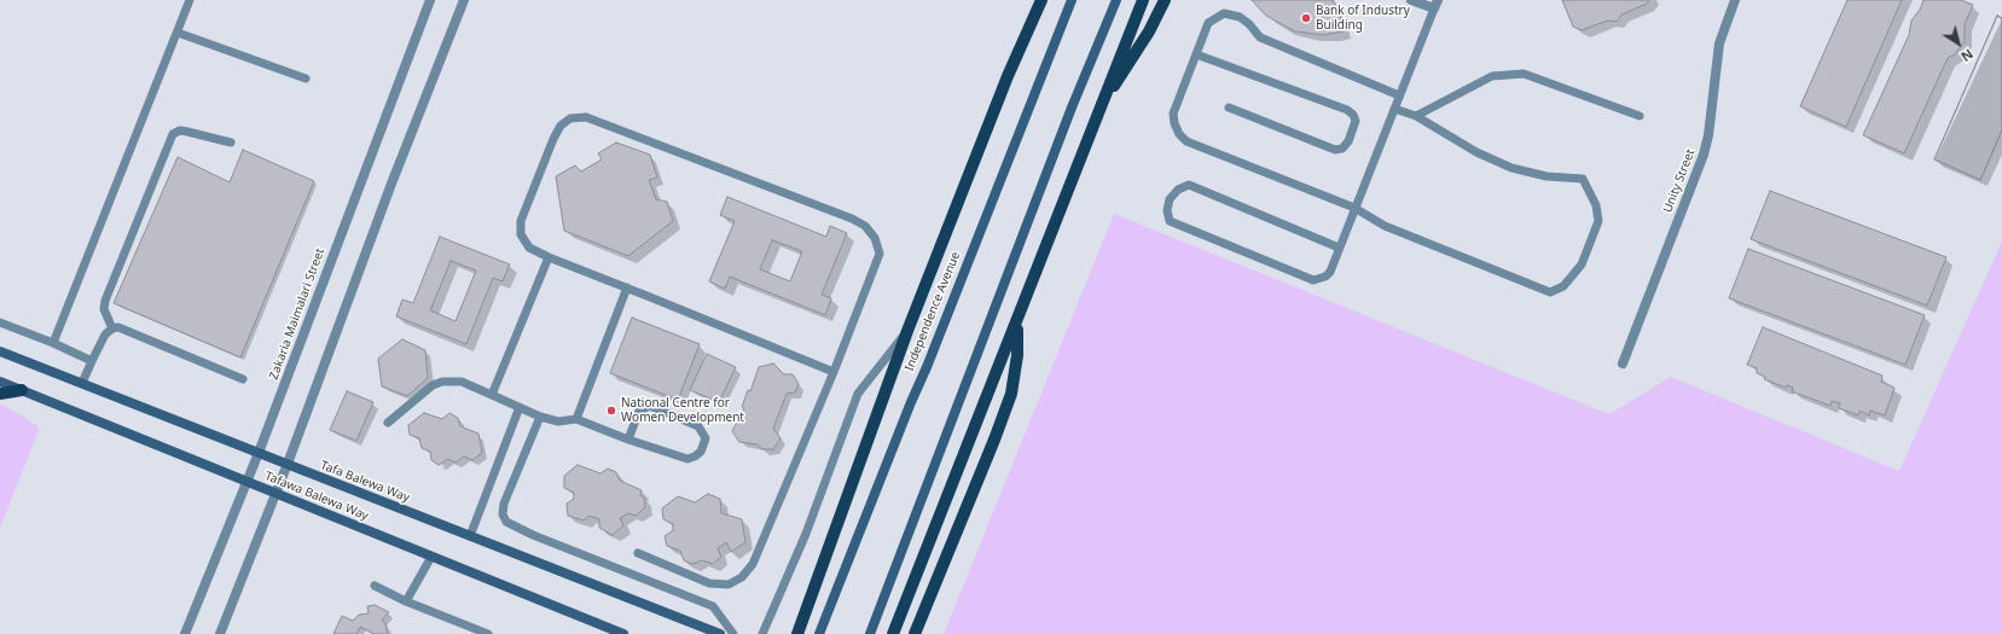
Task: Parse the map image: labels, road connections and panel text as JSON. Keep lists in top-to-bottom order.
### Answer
{
  "streets": {
    "main road": ["Independence Avenue", "Tafa Balewa Way", "Tafawa Balewa Way"],
    "street": ["Unity Street", "Zakaria Maimalari Street"]
  },
  "crossings": [
    ["Zakaria Maimalari Street", "Tafa Balewa Way"],
    ["Zakaria Maimalari Street", "Tafawa Balewa Way"]
  ],
  "places": ["Bank of Industry Building", "National Centre for Women Development"],
  "north": "bottom right"
}
